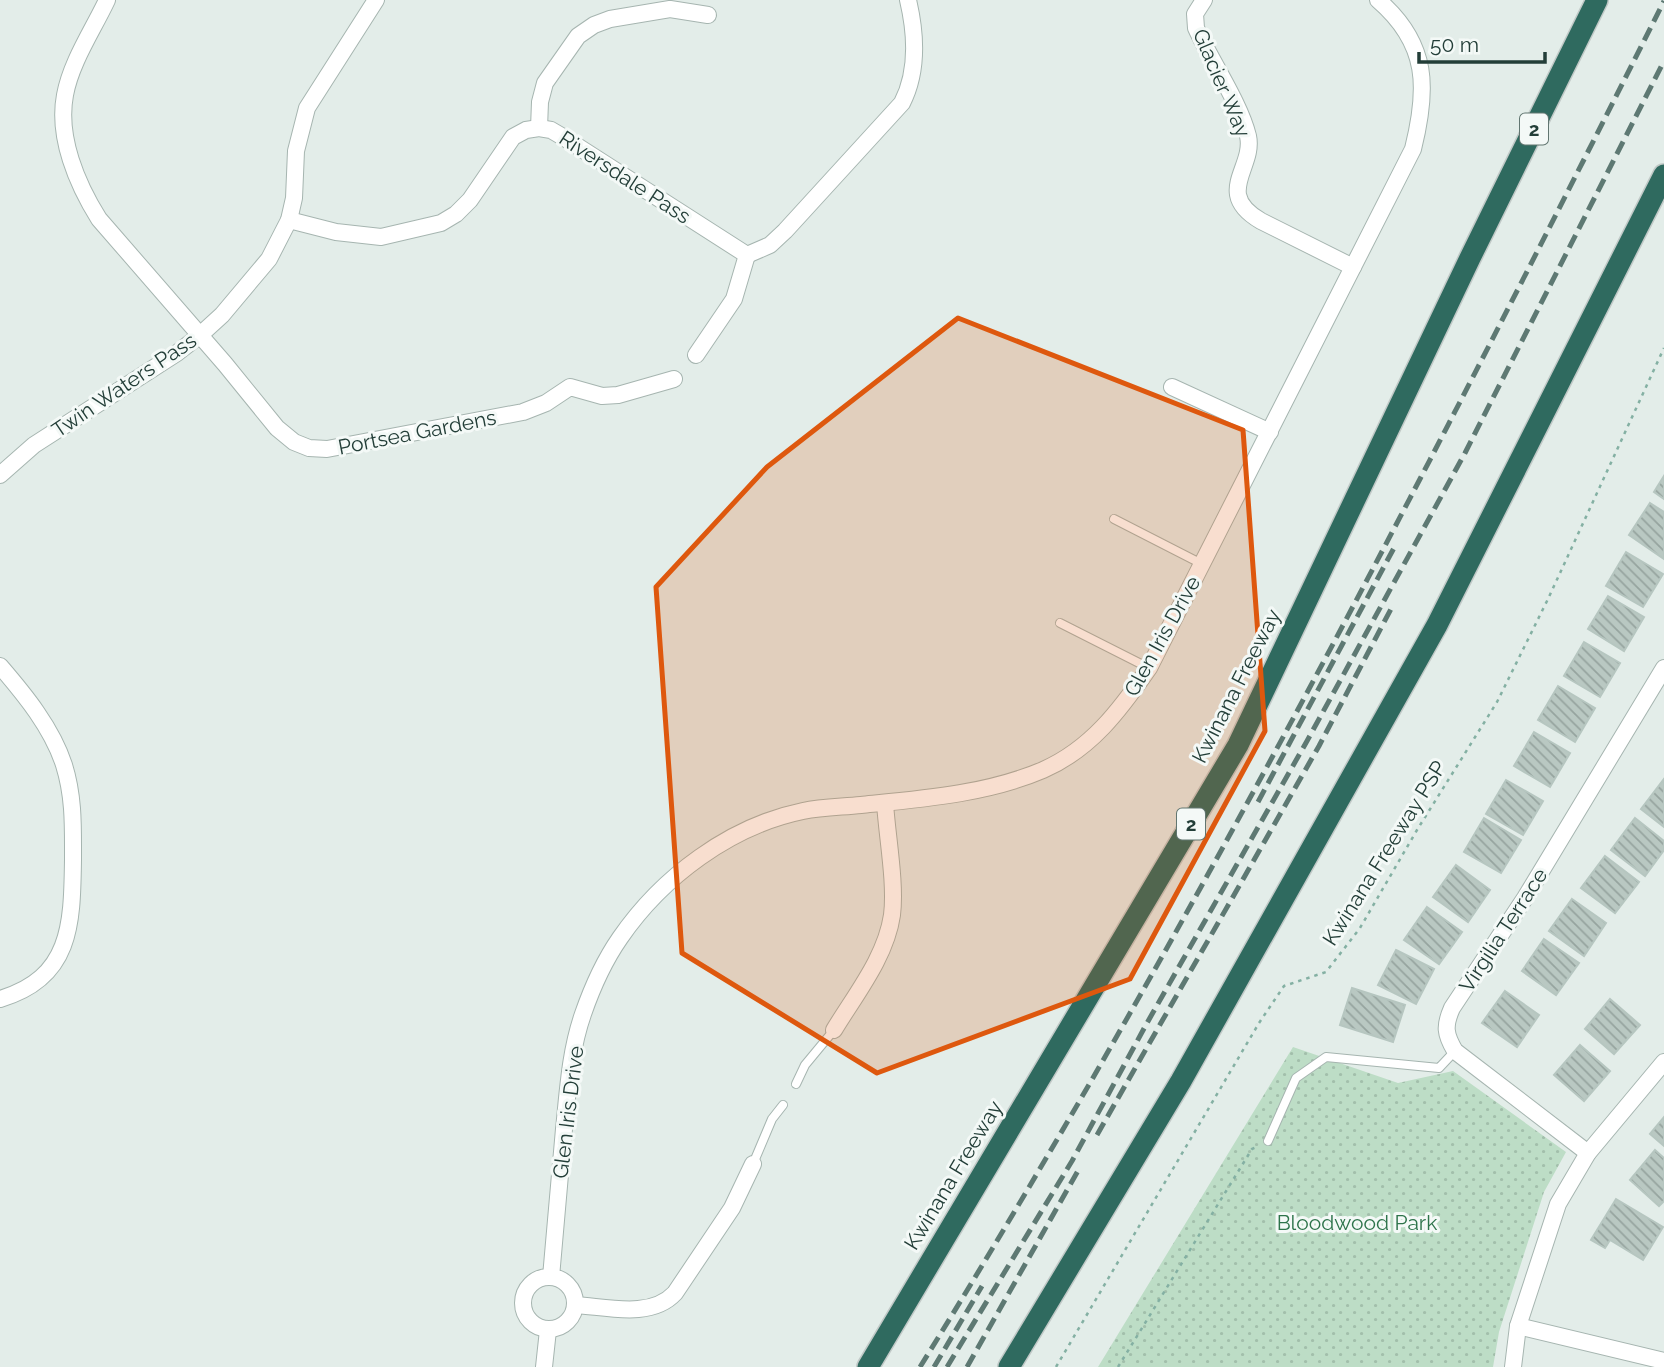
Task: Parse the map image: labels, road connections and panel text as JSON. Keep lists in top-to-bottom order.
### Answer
{
  "streets": {
    "highway": ["2", "Kwinana Freeway"],
    "street": [
      "Glacier Way",
      "Riversdale Pass",
      "Twin Waters Pass",
      "Portsea Gardens",
      "Glen Iris Drive",
      "Virgilia Terrace"
    ],
    "path": ["Kwinana Freeway PSP"]
  },
  "crossings": [
    ["Glacier Way", "Glen Iris Drive"],
    ["Riversdale Pass", "Twin Waters Pass"],
    ["Twin Waters Pass", "Portsea Gardens"]
  ],
  "parks": ["Bloodwood Park"],
  "scale_bar": "50 m"
}
